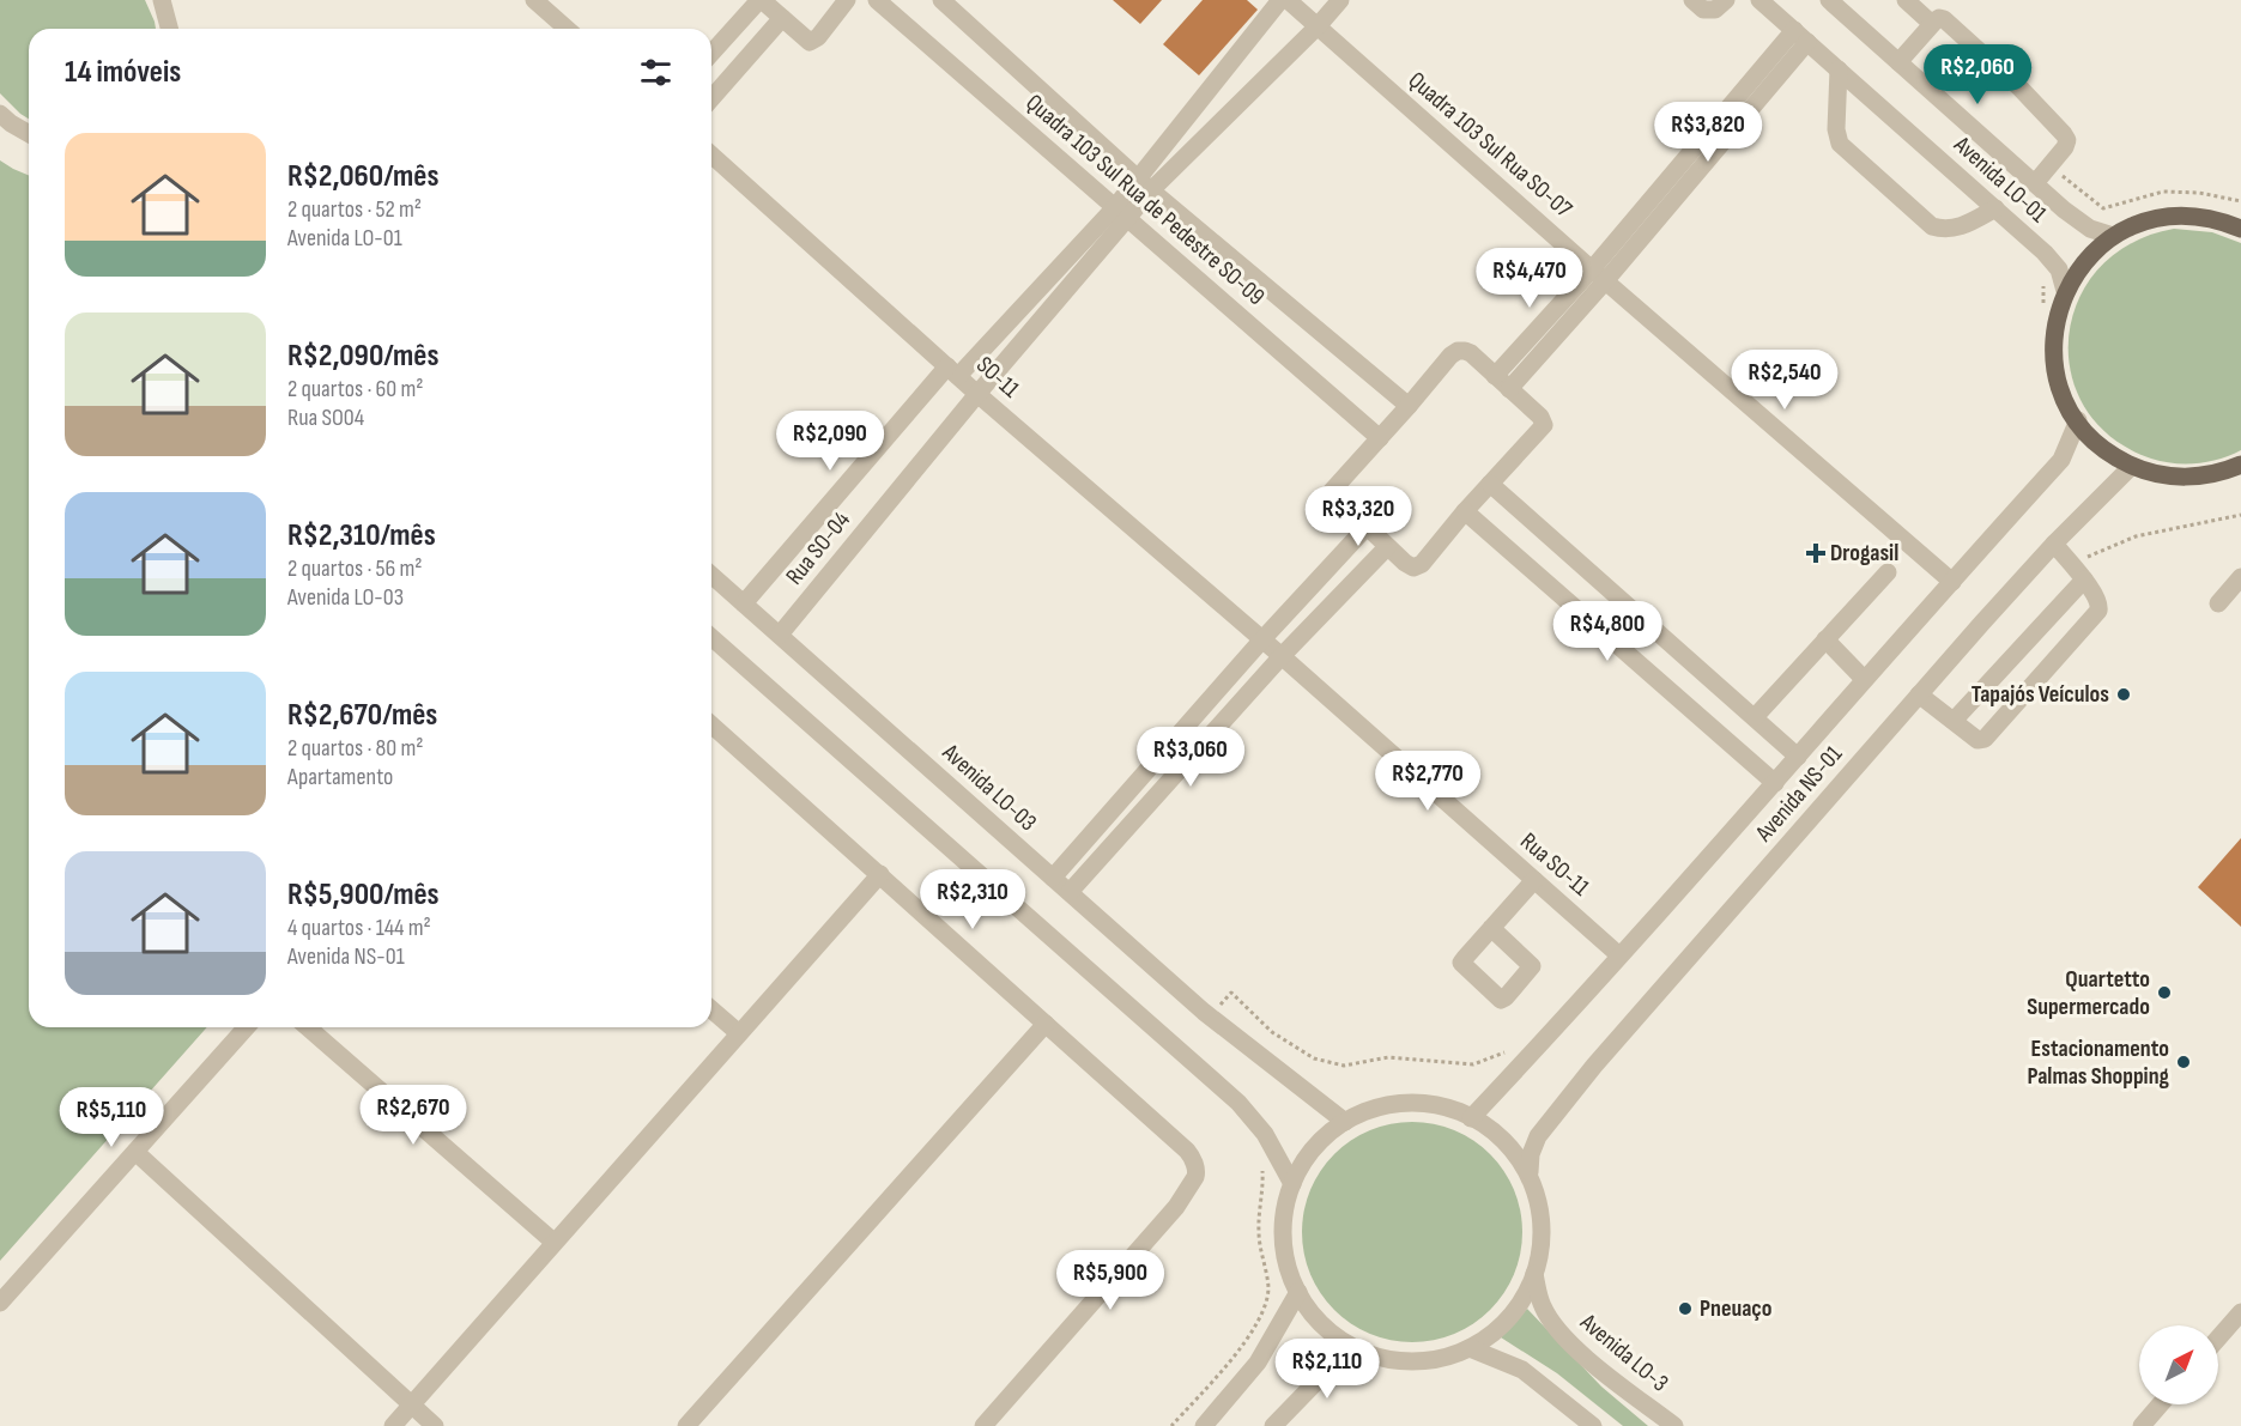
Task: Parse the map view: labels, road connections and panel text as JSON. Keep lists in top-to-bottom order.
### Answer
{
  "streets": {
    "street": [
      "Quadra 103 Sul Rua SO-07",
      "Avenida LO-01",
      "Quadra 103 Sul Rua de Pedestre SO-09",
      "SO-11",
      "Rua SO-04",
      "Avenida LO-03",
      "Avenida NS-01",
      "Rua SO-11",
      "Avenida LO-3"
    ]
  },
  "crossings": [
    ["Quadra 103 Sul Rua SO-07", "Avenida NS-01"],
    ["Quadra 103 Sul Rua de Pedestre SO-09", "Rua SO-04"],
    ["SO-11", "Rua SO-04"],
    ["SO-11", "Rua SO-11"],
    ["Rua SO-04", "Avenida LO-03"],
    ["Avenida NS-01", "Rua SO-11"]
  ],
  "places": {
    "health": ["Drogasil"],
    "other": [
      "Tapajós Veículos",
      "Quartetto Supermercado",
      "Estacionamento Palmas Shopping",
      "Pneuaço"
    ]
  },
  "north": "top right",
  "page": {
    "heading": "14 imóveis",
    "price": [
      "R$2,060",
      "R$3,820",
      "R$4,470",
      "R$2,540",
      "R$2,090",
      "R$3,320",
      "R$4,800",
      "R$3,060",
      "R$2,770",
      "R$2,310",
      "R$2,670",
      "R$5,110",
      "R$5,900",
      "R$2,110"
    ],
    "list": [
      {
        "name": "R$2,060/mês",
        "note": "2 quartos · 52 m² · Avenida LO-01"
      },
      {
        "name": "R$2,090/mês",
        "note": "2 quartos · 60 m² · Rua SO04"
      },
      {
        "name": "R$2,310/mês",
        "note": "2 quartos · 56 m² · Avenida LO-03"
      },
      {
        "name": "R$2,670/mês",
        "note": "2 quartos · 80 m² · Apartamento"
      },
      {
        "name": "R$5,900/mês",
        "note": "4 quartos · 144 m² · Avenida NS-01"
      }
    ]
  }
}
